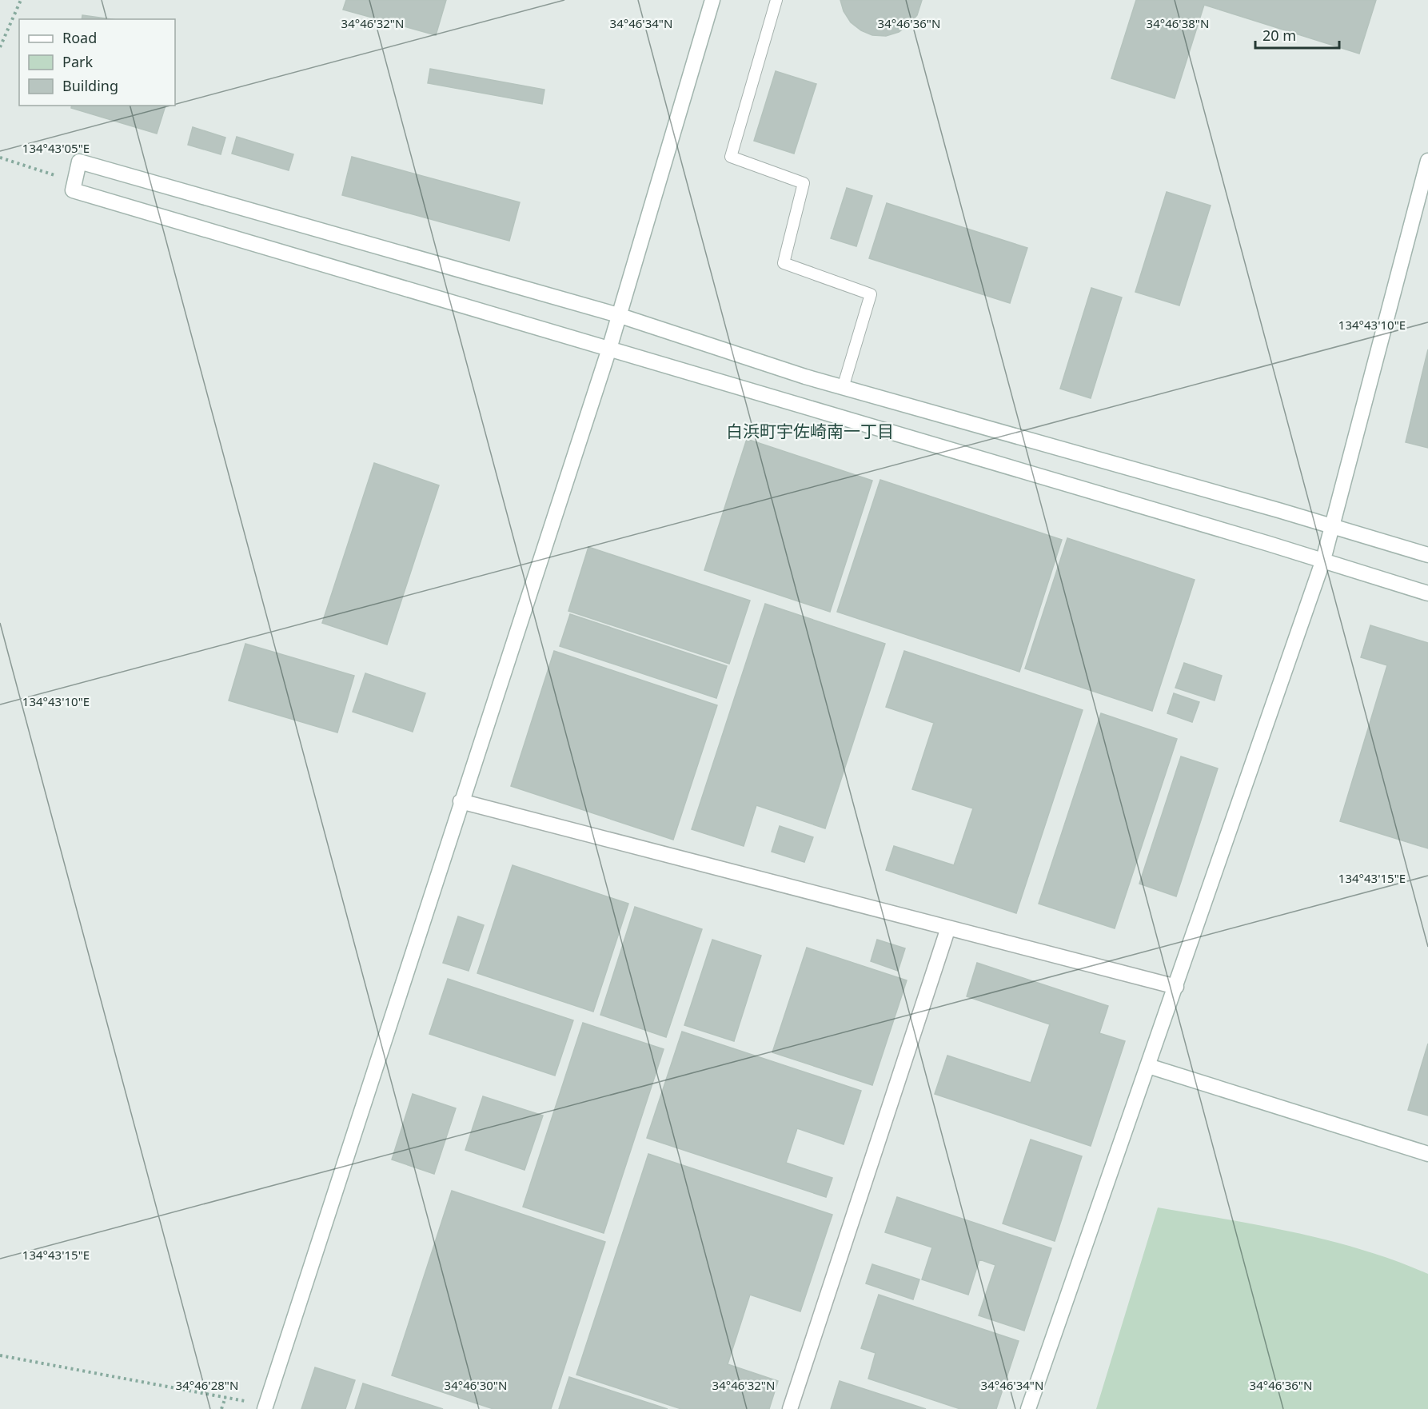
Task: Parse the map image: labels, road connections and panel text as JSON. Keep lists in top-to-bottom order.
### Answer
{
  "districts": ["白浜町宇佐崎南一丁目"],
  "legend": ["Road", "Park", "Building"],
  "scale_bar": "20 m",
  "coordinates": [
    "34°46'32\"N",
    "34°46'34\"N",
    "34°46'36\"N",
    "34°46'38\"N",
    "134°43'05\"E",
    "134°43'10\"E",
    "134°43'15\"E",
    "34°46'28\"N",
    "34°46'30\"N"
  ]
}
